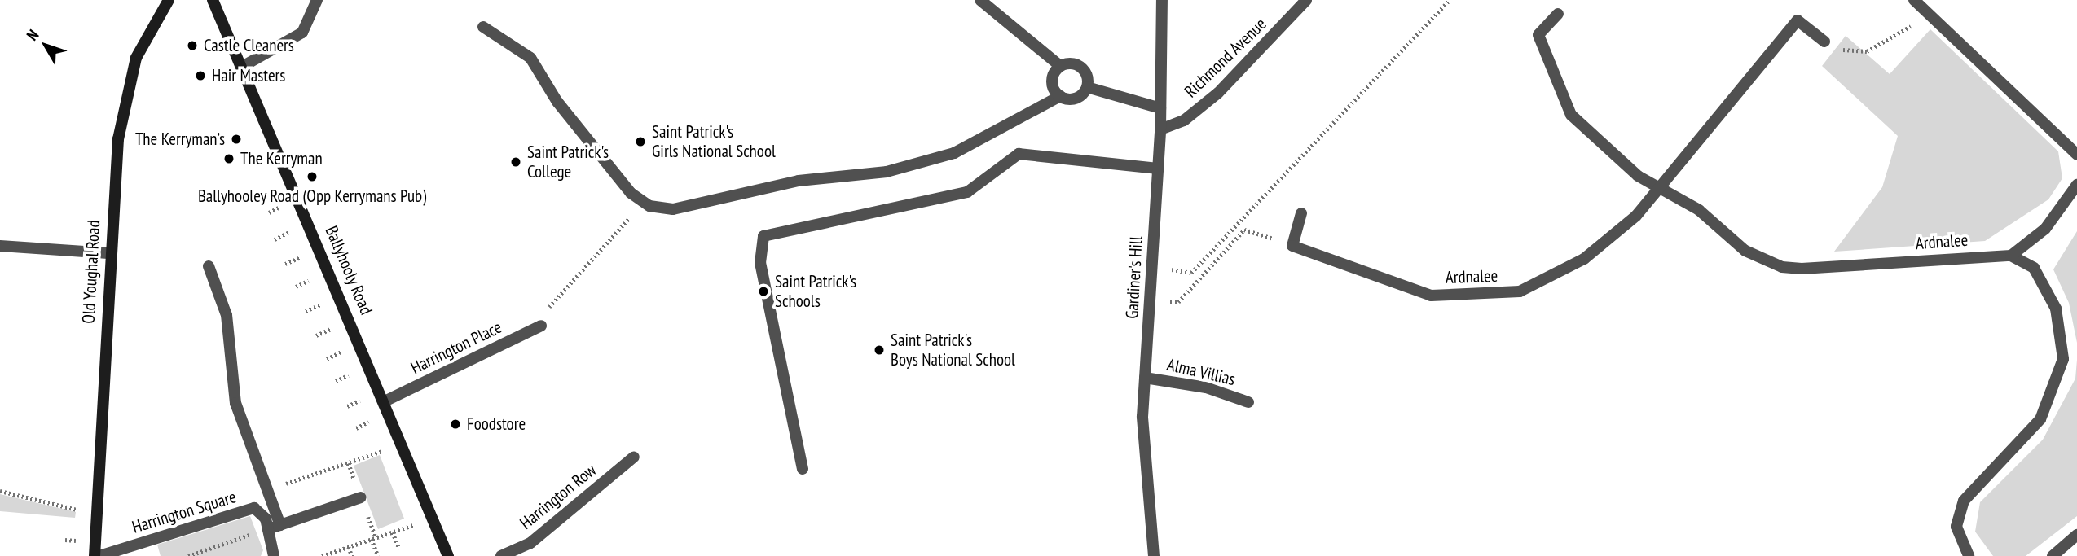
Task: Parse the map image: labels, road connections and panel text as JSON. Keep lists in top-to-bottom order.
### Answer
{
  "streets": {
    "main road": ["Ballyhooly Road", "Old Youghal Road"],
    "street": [
      "Richmond Avenue",
      "Ardnalee",
      "Gardiner's Hill",
      "Harrington Place",
      "Alma Villias",
      "Harrington Row",
      "Harrington Square"
    ]
  },
  "crossings": [
    ["Richmond Avenue", "Gardiner's Hill"],
    ["Ballyhooly Road", "Harrington Place"],
    ["Gardiner's Hill", "Alma Villias"]
  ],
  "places": [
    "Castle Cleaners",
    "Hair Masters",
    "The Kerryman’s",
    "Saint Patrick's Girls National School",
    "The Kerryman",
    "Saint Patrick's College",
    "Ballyhooley Road (Opp Kerrymans Pub)",
    "Saint Patrick's Schools",
    "Saint Patrick's Boys National School",
    "Foodstore"
  ],
  "north": "top left"
}
